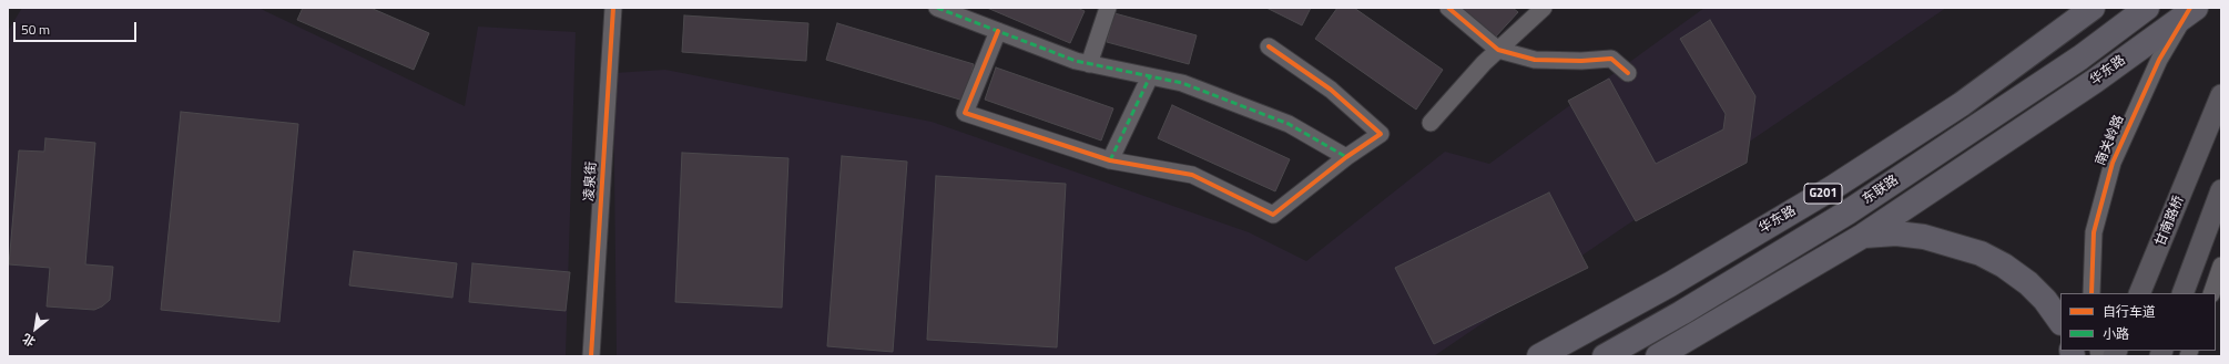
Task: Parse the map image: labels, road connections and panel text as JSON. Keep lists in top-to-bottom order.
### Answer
{
  "streets": {
    "highway": ["华东路", "东联路", "G201"],
    "main road": ["甘南路桥"],
    "street": ["南关岭路", "凌泉街"]
  },
  "crossings": [
    ["华东路", "南关岭路"]
  ],
  "legend": ["自行车道", "小路"],
  "scale_bar": "50 m",
  "north": "bottom left"
}
